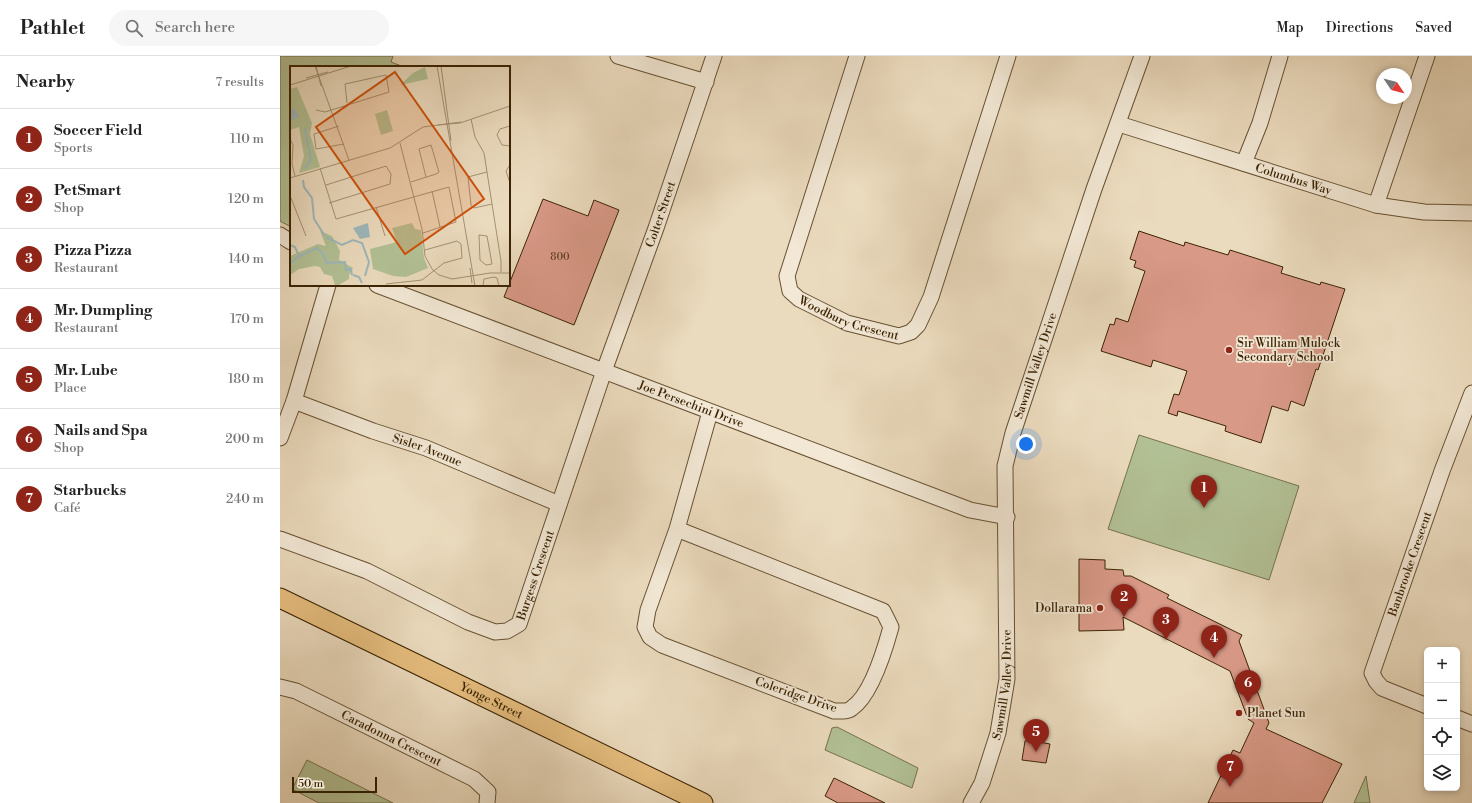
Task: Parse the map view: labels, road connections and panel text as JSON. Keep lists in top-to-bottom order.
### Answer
{
  "streets": {
    "main road": ["Yonge Street"],
    "street": [
      "Columbus Way",
      "Colter Street",
      "Woodbury Crescent",
      "Sawmill Valley Drive",
      "Joe Persechini Drive",
      "Sisler Avenue",
      "Banbrooke Crescent",
      "Burgess Crescent",
      "Coleridge Drive",
      "Caradonna Crescent"
    ]
  },
  "crossings": [
    ["Columbus Way", "Sawmill Valley Drive"],
    ["Colter Street", "Joe Persechini Drive"],
    ["Colter Street", "Burgess Crescent"],
    ["Sawmill Valley Drive", "Joe Persechini Drive"],
    ["Joe Persechini Drive", "Burgess Crescent"],
    ["Joe Persechini Drive", "Coleridge Drive"],
    ["Sisler Avenue", "Burgess Crescent"]
  ],
  "places": ["Sir William Mulock Secondary School", "Dollarama", "Planet Sun"],
  "house_numbers": ["800"],
  "scale_bar": "50 m",
  "north": "bottom right",
  "page": {
    "header": "Pathlet",
    "search": "Search here",
    "nav": ["Map", "Directions", "Saved"],
    "heading": ["Nearby", "7 results"],
    "list": [
      {
        "mark": "1",
        "name": "Soccer Field",
        "note": "Sports",
        "value": "110 m"
      },
      {
        "mark": "2",
        "name": "PetSmart",
        "note": "Shop",
        "value": "120 m"
      },
      {
        "mark": "3",
        "name": "Pizza Pizza",
        "note": "Restaurant",
        "value": "140 m"
      },
      {
        "mark": "4",
        "name": "Mr. Dumpling",
        "note": "Restaurant",
        "value": "170 m"
      },
      {
        "mark": "5",
        "name": "Mr. Lube",
        "note": "Place",
        "value": "180 m"
      },
      {
        "mark": "6",
        "name": "Nails and Spa",
        "note": "Shop",
        "value": "200 m"
      },
      {
        "mark": "7",
        "name": "Starbucks",
        "note": "Café",
        "value": "240 m"
      }
    ],
    "pins": [
      "1",
      "2",
      "3",
      "4",
      "6",
      "5",
      "7"
    ],
    "map_buttons": ["+", "−"],
    "scale": "50 m"
  }
}
